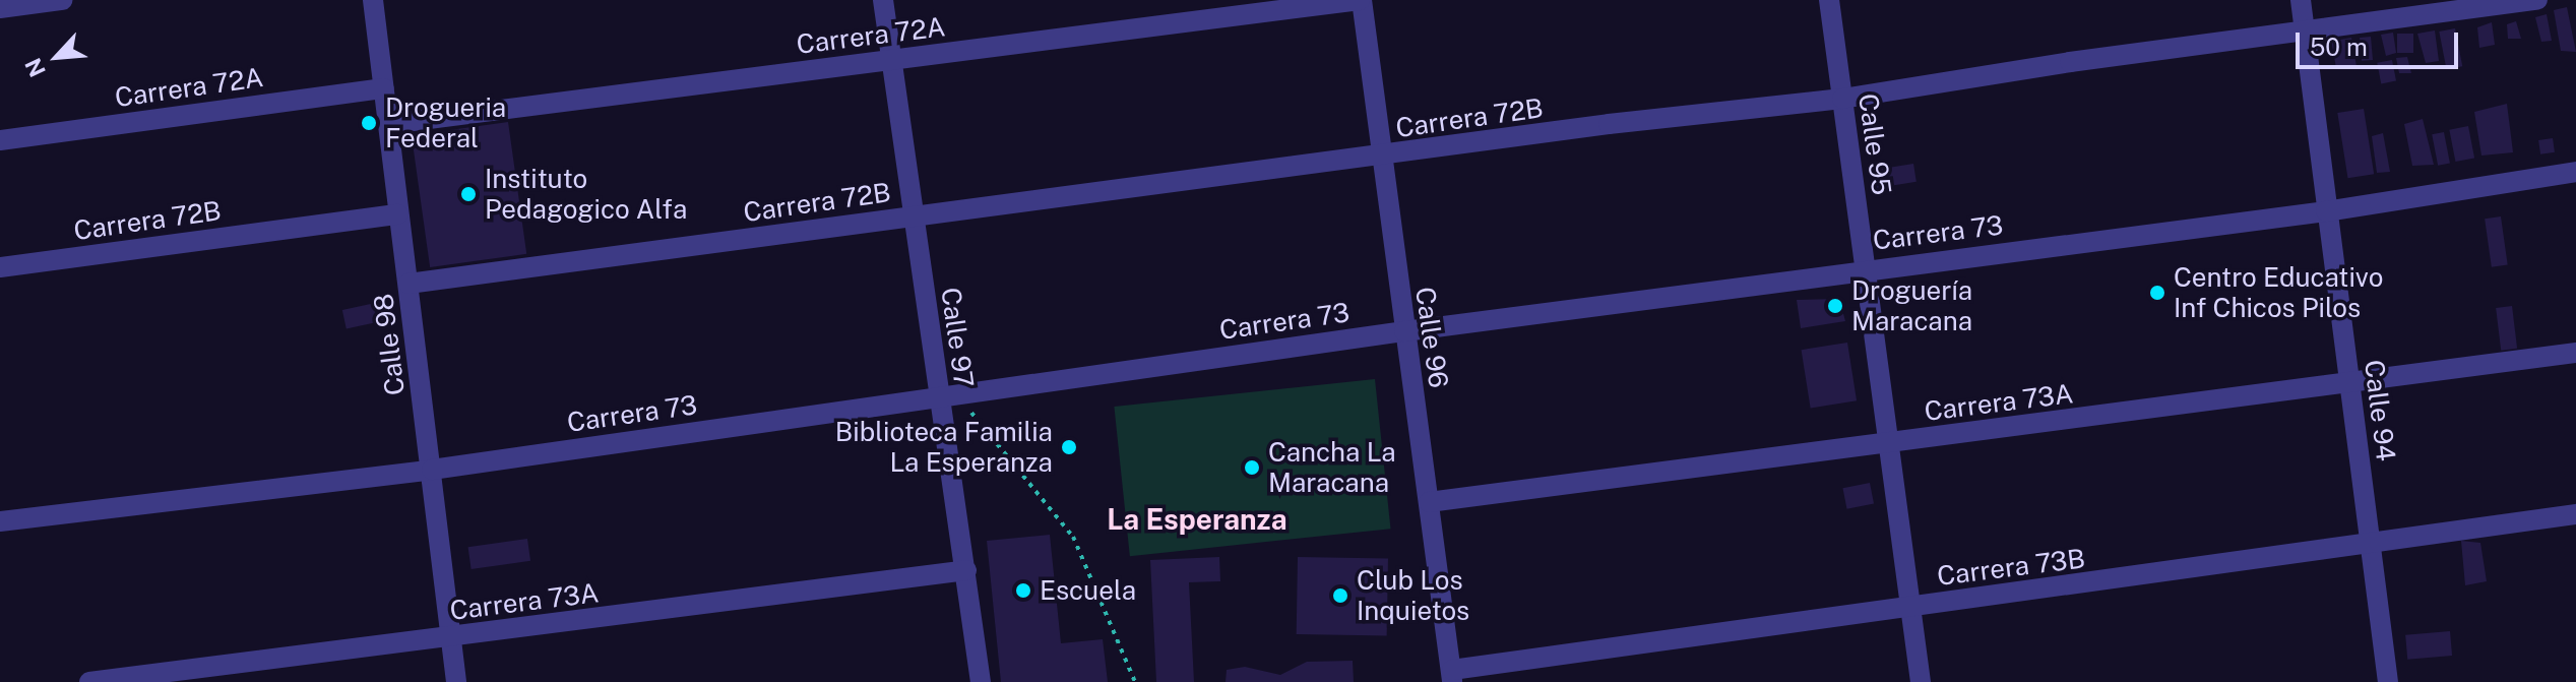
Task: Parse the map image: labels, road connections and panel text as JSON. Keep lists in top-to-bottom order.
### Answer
{
  "streets": {
    "street": [
      "Carrera 72A",
      "Carrera 72B",
      "Calle 95",
      "Carrera 73",
      "Calle 97",
      "Calle 96",
      "Calle 98",
      "Carrera 73A",
      "Calle 94",
      "Carrera 73B"
    ]
  },
  "crossings": [
    ["Carrera 72A", "Calle 97"],
    ["Carrera 72A", "Calle 96"],
    ["Carrera 72A", "Calle 98"],
    ["Carrera 72B", "Calle 95"],
    ["Carrera 72B", "Calle 97"],
    ["Carrera 72B", "Calle 96"],
    ["Carrera 72B", "Calle 98"],
    ["Carrera 72B", "Calle 94"],
    ["Calle 95", "Carrera 73"],
    ["Calle 95", "Carrera 73A"],
    ["Calle 95", "Carrera 73B"],
    ["Carrera 73", "Calle 97"],
    ["Carrera 73", "Calle 96"],
    ["Carrera 73", "Calle 98"],
    ["Carrera 73", "Calle 94"],
    ["Calle 97", "Carrera 73A"],
    ["Calle 96", "Carrera 73A"],
    ["Calle 96", "Carrera 73B"],
    ["Calle 98", "Carrera 73A"],
    ["Carrera 73A", "Calle 94"],
    ["Calle 94", "Carrera 73B"]
  ],
  "districts": ["La Esperanza"],
  "places": [
    "Drogueria Federal",
    "Instituto Pedagogico Alfa",
    "Centro Educativo Inf Chicos Pilos",
    "Droguería Maracana",
    "Biblioteca Familia La Esperanza",
    "Cancha La Maracana",
    "Escuela",
    "Club Los Inquietos"
  ],
  "scale_bar": "50 m",
  "north": "bottom left"
}
